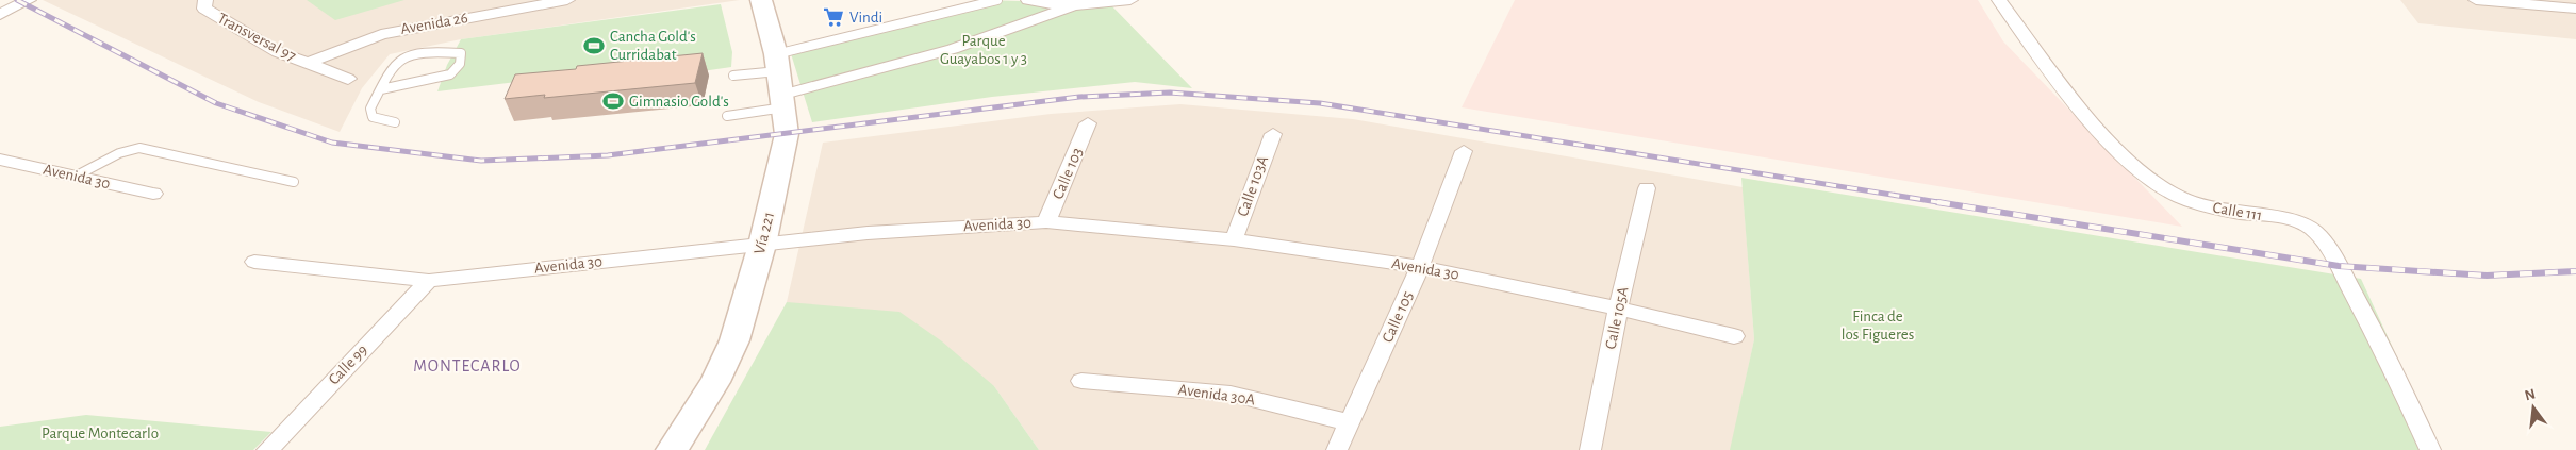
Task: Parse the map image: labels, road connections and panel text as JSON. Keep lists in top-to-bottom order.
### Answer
{
  "streets": {
    "main road": ["Vía 221"],
    "street": [
      "Avenida 26",
      "Transversal 97",
      "Calle 103",
      "Avenida 30",
      "Calle 103A",
      "Calle 111",
      "Calle 105",
      "Calle 105A",
      "Calle 99",
      "Avenida 30A"
    ]
  },
  "crossings": [
    ["Avenida 26", "Transversal 97"],
    ["Calle 103", "Avenida 30"],
    ["Avenida 30", "Calle 103A"],
    ["Avenida 30", "Vía 221"],
    ["Avenida 30", "Calle 105"],
    ["Avenida 30", "Calle 105A"],
    ["Avenida 30", "Calle 99"],
    ["Calle 105", "Avenida 30A"]
  ],
  "districts": ["MONTECARLO"],
  "parks": ["Parque Guayabos 1 y 3", "Finca de los Figueres", "Parque Montecarlo"],
  "places": {
    "supermarket": ["Vindi"],
    "sports": ["Cancha Gold's Curridabat", "Gimnasio Gold's"]
  },
  "north": "top"
}
